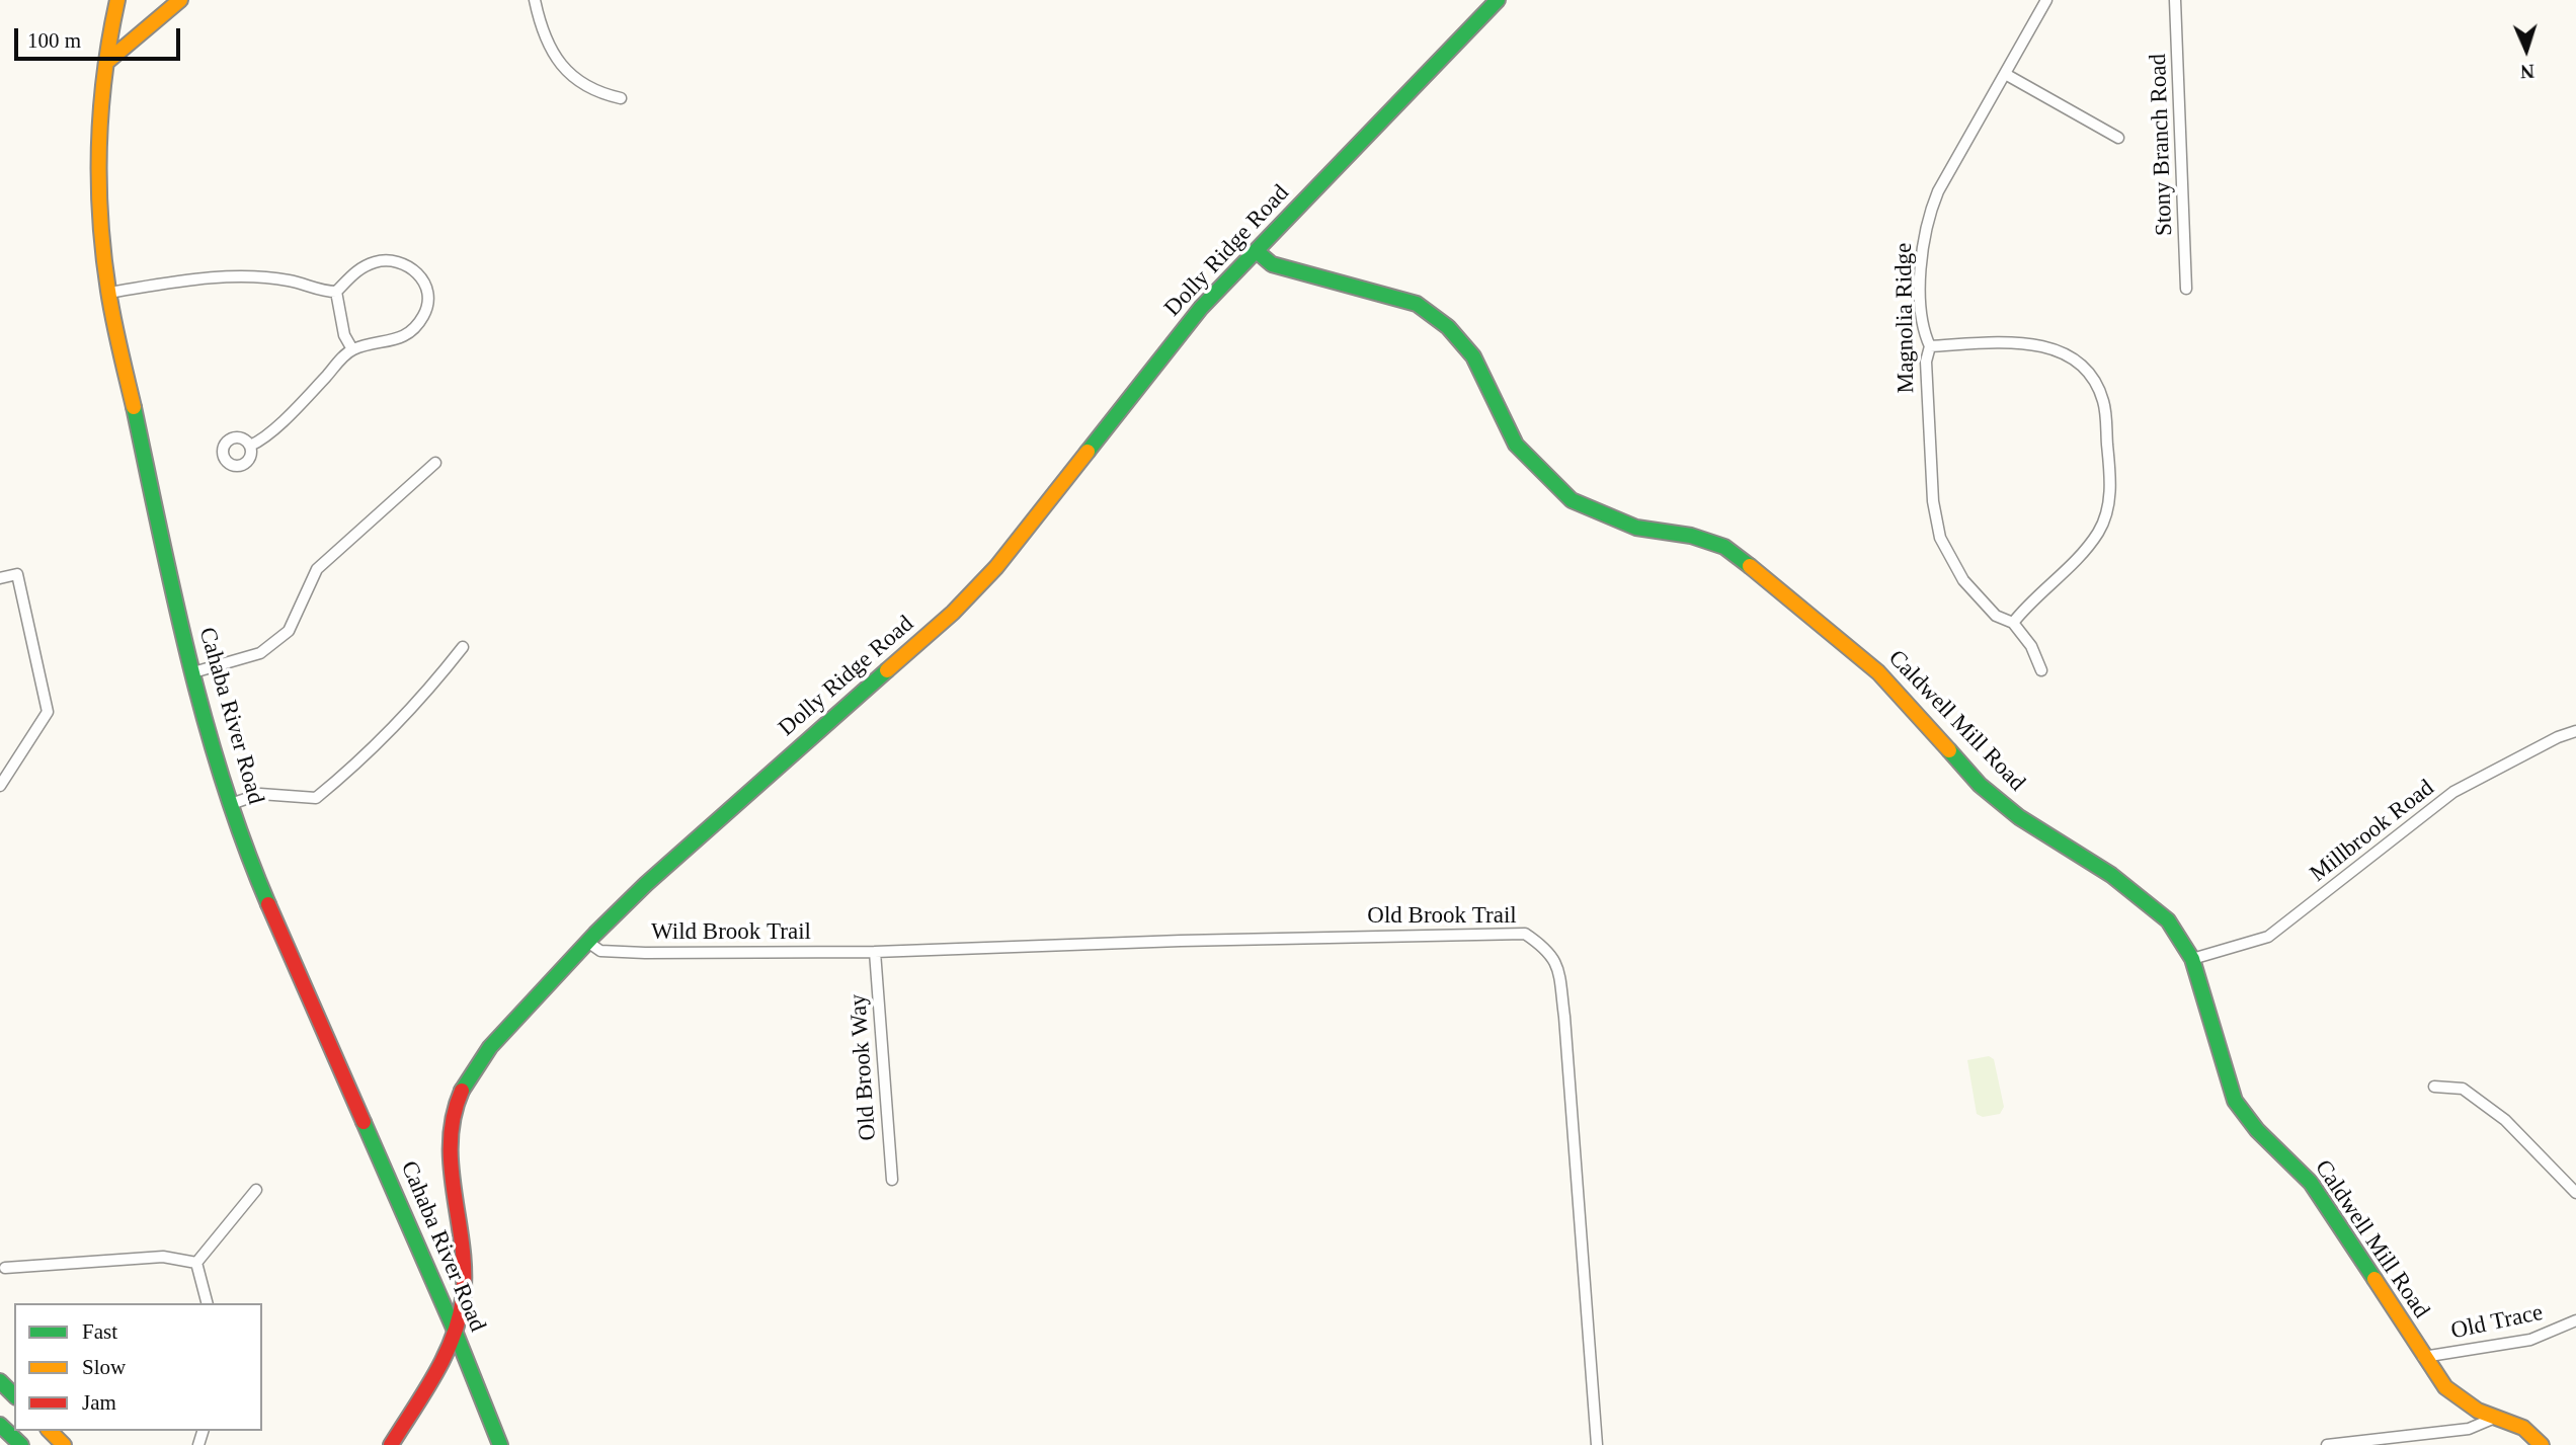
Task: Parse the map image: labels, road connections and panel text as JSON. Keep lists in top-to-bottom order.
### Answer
{
  "streets": {
    "main road": ["Dolly Ridge Road", "Cahaba River Road", "Caldwell Mill Road"],
    "street": [
      "Stony Branch Road",
      "Magnolia Ridge",
      "Millbrook Road",
      "Old Brook Trail",
      "Wild Brook Trail",
      "Old Brook Way",
      "Old Trace"
    ]
  },
  "crossings": [
    ["Dolly Ridge Road", "Cahaba River Road"],
    ["Dolly Ridge Road", "Caldwell Mill Road"],
    ["Dolly Ridge Road", "Wild Brook Trail"],
    ["Caldwell Mill Road", "Millbrook Road"],
    ["Caldwell Mill Road", "Old Trace"],
    ["Old Brook Trail", "Wild Brook Trail"],
    ["Old Brook Trail", "Old Brook Way"],
    ["Wild Brook Trail", "Old Brook Way"]
  ],
  "legend": ["Fast", "Slow", "Jam"],
  "scale_bar": "100 m",
  "north": "bottom"
}
